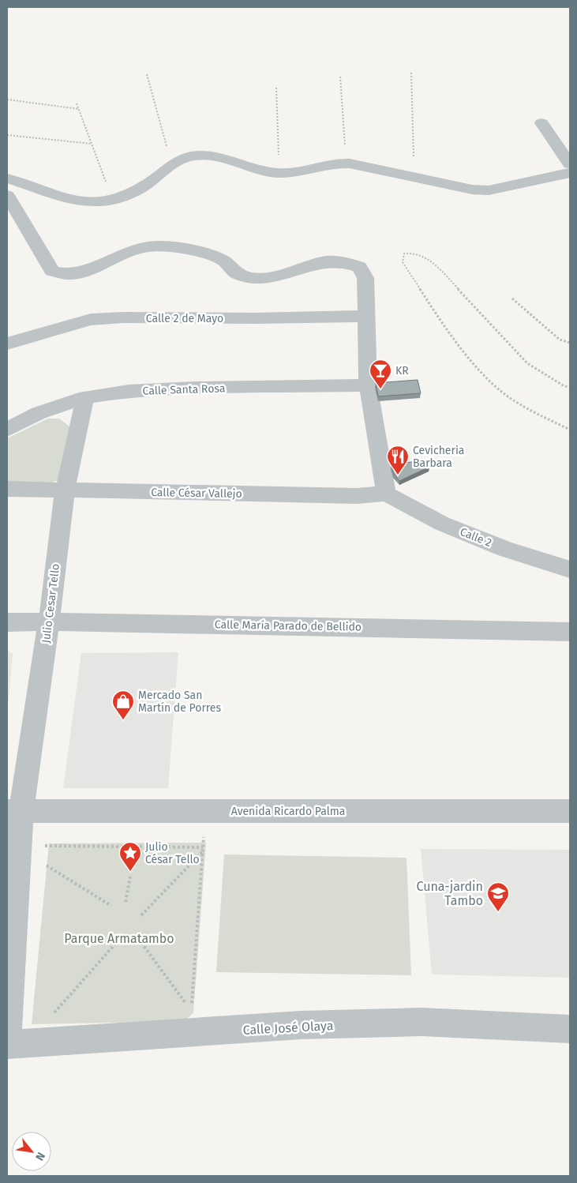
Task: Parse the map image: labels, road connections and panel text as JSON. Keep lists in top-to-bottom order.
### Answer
{
  "streets": {
    "street": [
      "Calle 2 de Mayo",
      "Calle Santa Rosa",
      "Calle César Vallejo",
      "Calle 2",
      "Julio Cesar Tello",
      "Calle María Parado de Bellido",
      "Avenida Ricardo Palma",
      "Calle José Olaya"
    ]
  },
  "crossings": [
    ["Calle Santa Rosa", "Julio Cesar Tello"],
    ["Calle César Vallejo", "Calle 2"],
    ["Calle César Vallejo", "Julio Cesar Tello"],
    ["Julio Cesar Tello", "Calle María Parado de Bellido"],
    ["Julio Cesar Tello", "Avenida Ricardo Palma"],
    ["Julio Cesar Tello", "Calle José Olaya"]
  ],
  "parks": ["Parque Armatambo"],
  "places": {
    "bar": ["KR"],
    "restaurant": ["Cevicheria Barbara"],
    "shop": ["Mercado San Martín de Porres"],
    "place": ["Julio César Tello"],
    "school or university": ["Cuna-jardin Tambo"]
  },
  "north": "bottom right"
}
